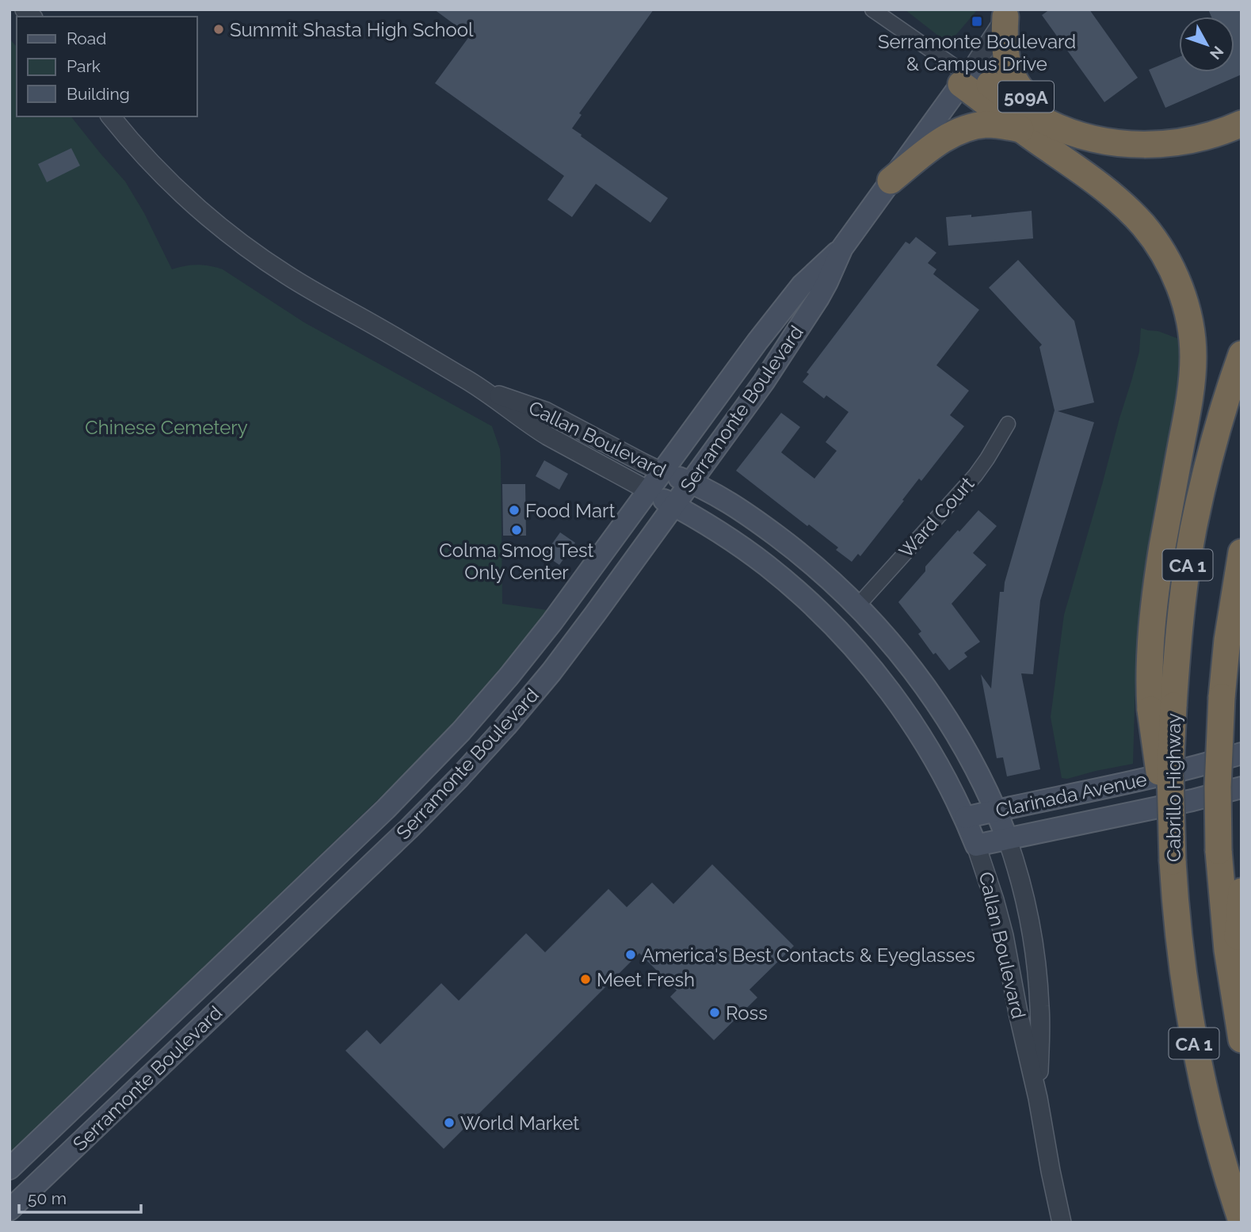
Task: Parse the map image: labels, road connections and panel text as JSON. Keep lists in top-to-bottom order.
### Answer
{
  "streets": {
    "highway": ["509A", "CA 1", "Cabrillo Highway"],
    "main road": ["Serramonte Boulevard", "Callan Boulevard", "Clarinada Avenue"],
    "street": ["Ward Court"]
  },
  "crossings": [
    ["509A", "Serramonte Boulevard"],
    ["Serramonte Boulevard", "Callan Boulevard"],
    ["Callan Boulevard", "Ward Court"],
    ["Callan Boulevard", "Clarinada Avenue"]
  ],
  "parks": ["Chinese Cemetery"],
  "places": {
    "transit": ["Serramonte Boulevard & Campus Drive"],
    "other": [
      "Summit Shasta High School",
      "Food Mart",
      "Colma Smog Test Only Center",
      "America's Best Contacts & Eyeglasses",
      "Meet Fresh",
      "Ross",
      "World Market"
    ]
  },
  "legend": ["Road", "Park", "Building"],
  "scale_bar": "50 m",
  "north": "bottom right"
}
